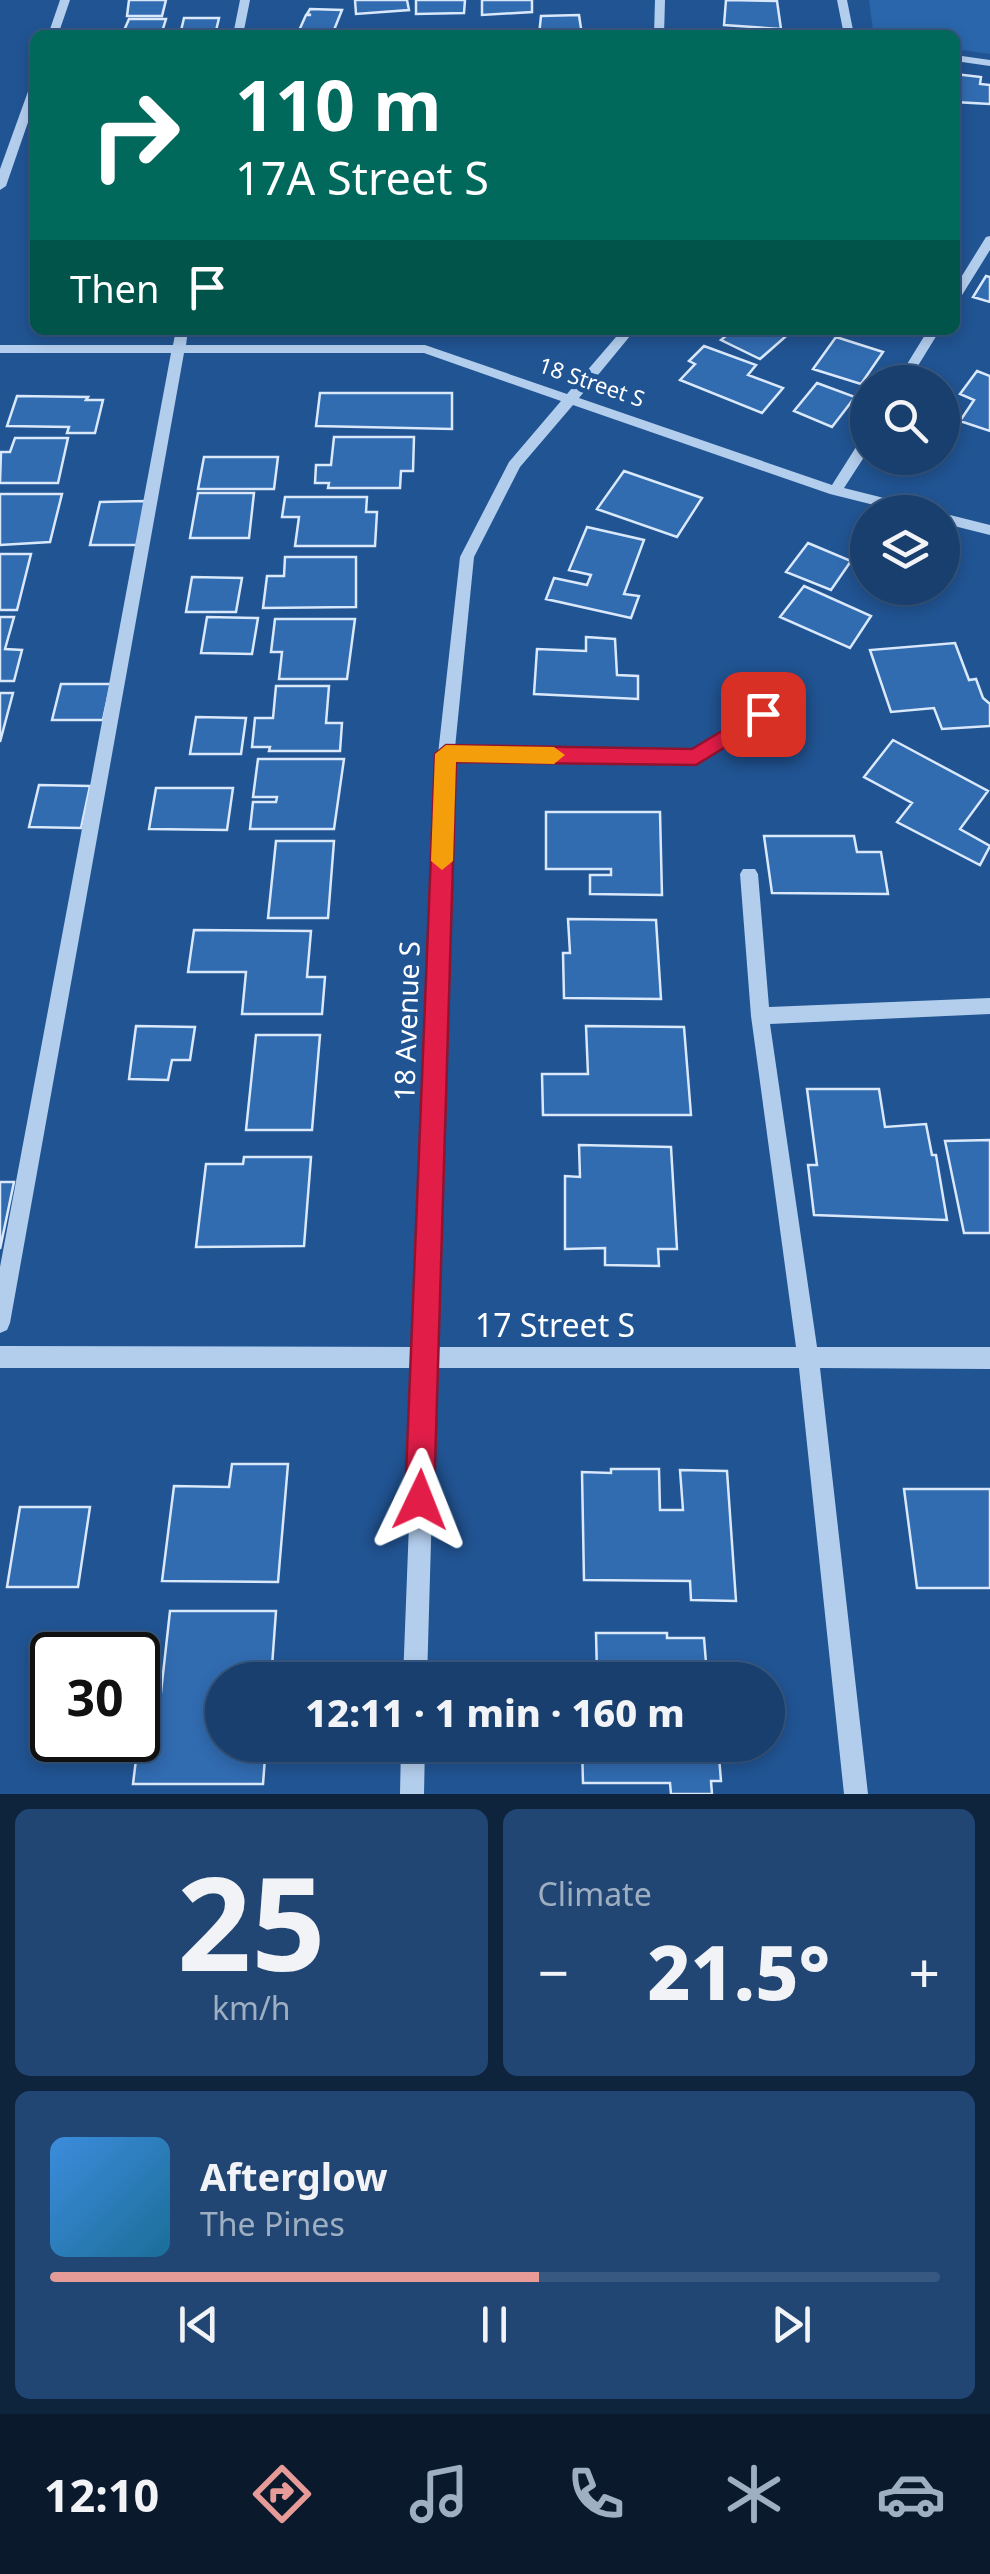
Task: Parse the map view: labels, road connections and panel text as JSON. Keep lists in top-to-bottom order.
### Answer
{
  "streets": {
    "street": ["18 Street S", "18 Avenue S", "17 Street S"]
  },
  "crossings": [
    ["18 Street S", "18 Avenue S"],
    ["18 Avenue S", "17 Street S"]
  ],
  "page": {
    "turn": ["110 m", "17A Street S"],
    "then": "Then",
    "limit": "30",
    "trip": "12:11 · 1 min · 160 m",
    "tile": [
      ["25", "km/h"],
      "Climate"
    ],
    "heat": ["−", "21.5°", "+"],
    "song": ["Afterglow", "The Pines"],
    "tabs": "12:10"
  }
}
